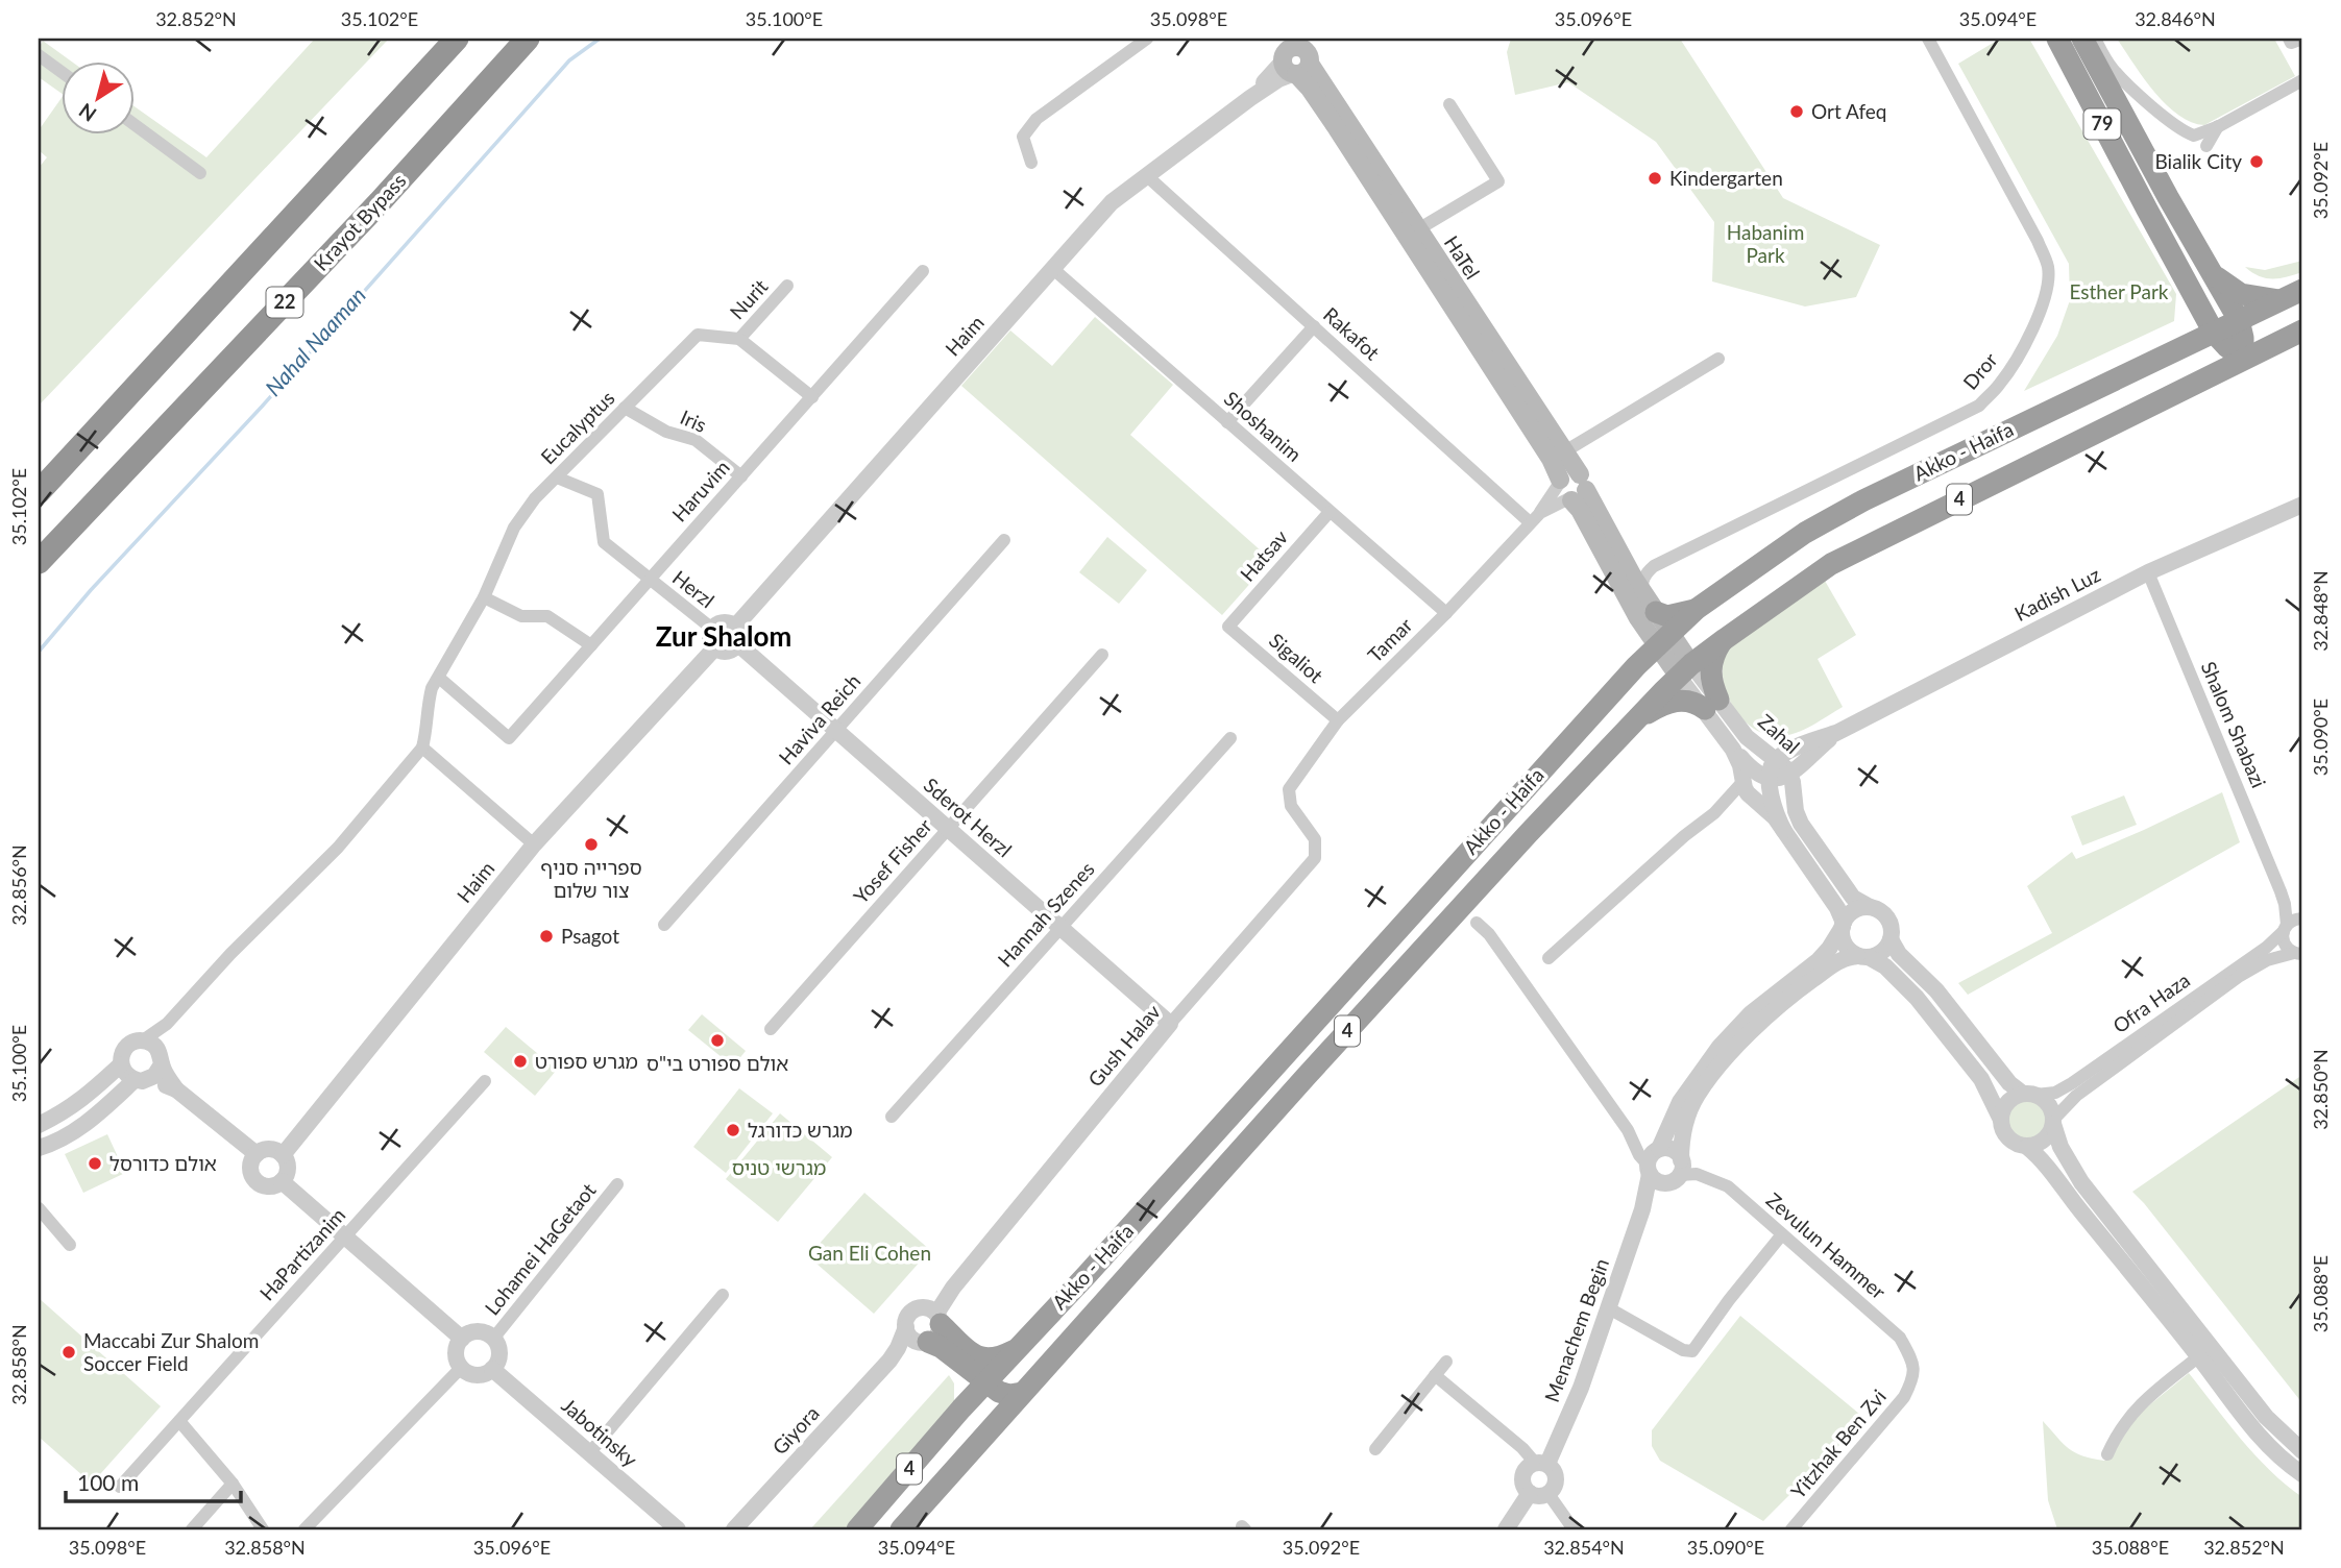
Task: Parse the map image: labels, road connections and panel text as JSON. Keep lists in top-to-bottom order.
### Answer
{
  "streets": {
    "highway": [
      "79",
      "Krayot Bypass",
      "22",
      "Akko - Haifa",
      "4"
    ],
    "main road": ["HaTel", "Zahal"],
    "street": [
      "Nurit",
      "Rakafot",
      "Haim",
      "Dror",
      "Iris",
      "Shoshanim",
      "Eucalyptus",
      "Haruvim",
      "Hatsav",
      "Herzl",
      "Kadish Luz",
      "Tamar",
      "Sigaliot",
      "Haviva Reich",
      "Shalom Shabazi",
      "Sderot Herzl",
      "Yosef Fisher",
      "Hannah Szenes",
      "Ofra Haza",
      "Gush Halav",
      "Zevulun Hammer",
      "Lohamei HaGetaot",
      "HaPartizanim",
      "Menachem Begin",
      "Giyora",
      "Jabotinsky",
      "Yitzhak Ben Zvi"
    ]
  },
  "crossings": [
    ["79", "Akko - Haifa"],
    ["HaTel", "Haim"],
    ["HaTel", "Akko - Haifa"],
    ["HaTel", "Tamar"],
    ["HaTel", "Zahal"],
    ["Nurit", "Eucalyptus"],
    ["Rakafot", "Haim"],
    ["Rakafot", "Tamar"],
    ["Haim", "Shoshanim"],
    ["Haim", "Herzl"],
    ["Haim", "Sderot Herzl"],
    ["Iris", "Eucalyptus"],
    ["Iris", "Haruvim"],
    ["Shoshanim", "Hatsav"],
    ["Shoshanim", "Tamar"],
    ["Eucalyptus", "Haruvim"],
    ["Eucalyptus", "Herzl"],
    ["Akko - Haifa", "Zahal"],
    ["Haruvim", "Herzl"],
    ["Hatsav", "Sigaliot"],
    ["Herzl", "Sderot Herzl"],
    ["Kadish Luz", "Shalom Shabazi"],
    ["Kadish Luz", "Zahal"],
    ["Tamar", "Sigaliot"],
    ["Tamar", "Gush Halav"],
    ["Haviva Reich", "Sderot Herzl"],
    ["Shalom Shabazi", "Ofra Haza"],
    ["Zahal", "Menachem Begin"],
    ["Sderot Herzl", "Yosef Fisher"],
    ["Sderot Herzl", "Hannah Szenes"],
    ["Sderot Herzl", "Gush Halav"],
    ["Gush Halav", "Giyora"],
    ["Zevulun Hammer", "Menachem Begin"],
    ["Zevulun Hammer", "Yitzhak Ben Zvi"],
    ["Lohamei HaGetaot", "Jabotinsky"]
  ],
  "districts": ["Zur Shalom"],
  "water": ["Nahal Naaman"],
  "parks": [
    "Habanim Park",
    "Esther Park",
    "מגרשי טניס",
    "Gan Eli Cohen"
  ],
  "places": [
    "Ort Afeq",
    "Bialik City",
    "Kindergarten",
    "ספרייה סניף צור שלום",
    "Psagot",
    "אולם ספורט בי\"ס",
    "מגרש ספורט",
    "מגרש כדורגל",
    "אולם כדורסל",
    "Maccabi Zur Shalom Soccer Field"
  ],
  "scale_bar": "100 m",
  "north": "bottom left",
  "coordinates": [
    "32.852°N",
    "35.102°E",
    "35.100°E",
    "35.098°E",
    "35.096°E",
    "35.094°E",
    "32.846°N",
    "35.092°E",
    "32.848°N",
    "35.090°E",
    "32.856°N",
    "32.850°N",
    "35.088°E",
    "32.858°N",
    "32.854°N"
  ]
}
